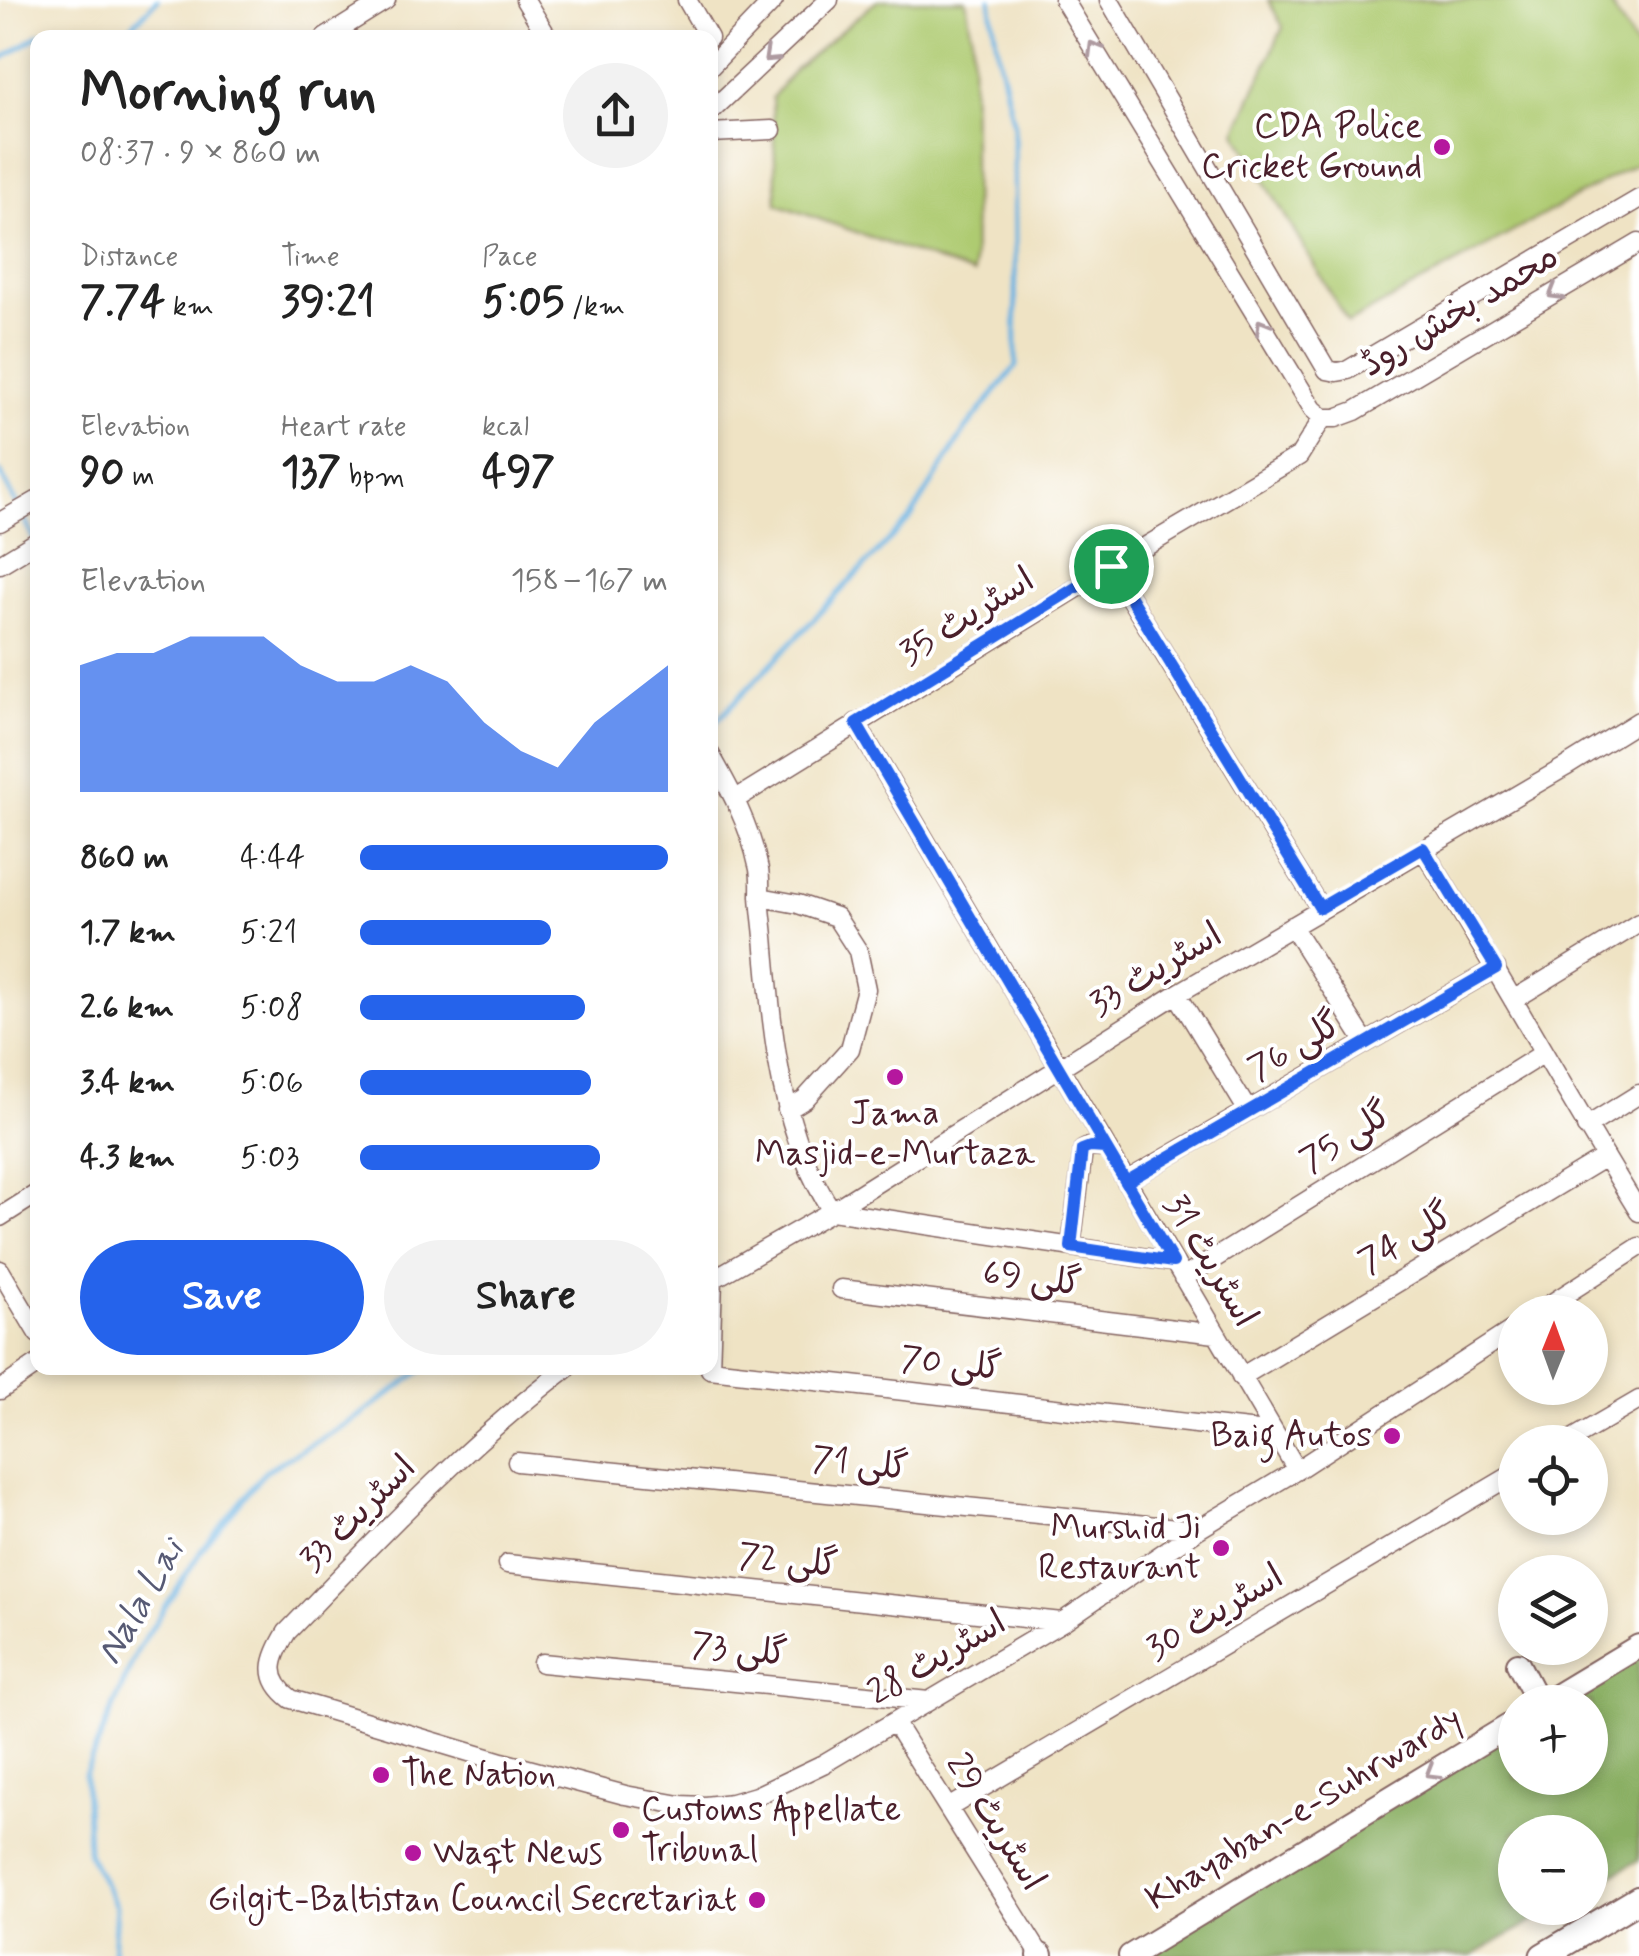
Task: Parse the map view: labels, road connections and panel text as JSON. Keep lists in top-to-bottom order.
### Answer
{
  "streets": {
    "main road": ["Khayaban-e-Suhrwardy"],
    "street": [
      "محمد بخش روڈ",
      "اسٹریٹ 35",
      "اسٹریٹ 33",
      "گلی 76",
      "گلی 75",
      "گلی 74",
      "اسٹریٹ 31",
      "گلی 69",
      "گلی 70",
      "گلی 71",
      "گلی 72",
      "اسٹریٹ 30",
      "گلی 73",
      "اسٹریٹ 28",
      "اسٹریٹ 29"
    ]
  },
  "crossings": [
    ["محمد بخش روڈ", "اسٹریٹ 35"],
    ["اسٹریٹ 35", "اسٹریٹ 31"],
    ["اسٹریٹ 33", "اسٹریٹ 31"],
    ["اسٹریٹ 33", "اسٹریٹ 28"],
    ["گلی 76", "اسٹریٹ 31"],
    ["گلی 75", "اسٹریٹ 31"],
    ["گلی 74", "اسٹریٹ 31"],
    ["اسٹریٹ 31", "گلی 69"],
    ["اسٹریٹ 31", "گلی 70"],
    ["اسٹریٹ 31", "اسٹریٹ 28"],
    ["گلی 71", "اسٹریٹ 28"],
    ["گلی 72", "اسٹریٹ 28"],
    ["اسٹریٹ 30", "اسٹریٹ 29"],
    ["گلی 73", "اسٹریٹ 28"],
    ["اسٹریٹ 28", "اسٹریٹ 29"]
  ],
  "one_way": ["محمد بخش روڈ", "Khayaban-e-Suhrwardy"],
  "water": ["Nala Lai"],
  "places": [
    "CDA Police Cricket Ground",
    "Jama Masjid-e-Murtaza",
    "Baig Autos",
    "Murshid Ji Restaurant",
    "The Nation",
    "Customs Appellate Tribunal",
    "Waqt News",
    "Gilgit-Baltistan Council Secretariat"
  ],
  "north": "top",
  "page": {
    "heading": ["Morning run", "08:37 · 9 × 860 m"],
    "stats": [
      ["Distance", "7.74 km"],
      ["Time", "39:21"],
      ["Pace", "5:05 /km"],
      ["Elevation", "90 m"],
      ["Heart rate", "137 bpm"],
      ["kcal", "497"]
    ],
    "chart": ["Elevation", "158–167 m"],
    "list": [
      {
        "name": "860 m",
        "note": "4:44"
      },
      {
        "name": "1.7 km",
        "note": "5:21"
      },
      {
        "name": "2.6 km",
        "note": "5:08"
      },
      {
        "name": "3.4 km",
        "note": "5:06"
      },
      {
        "name": "4.3 km",
        "note": "5:03"
      }
    ],
    "buttons": ["Save", "Share"],
    "map_buttons": ["+", "−"]
  }
}
